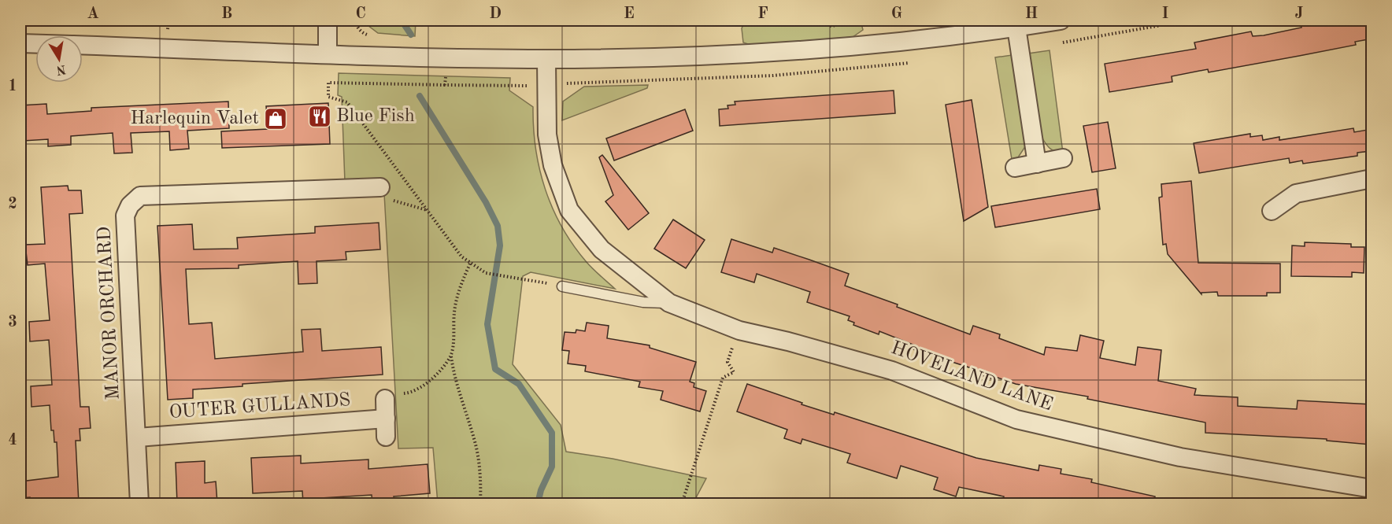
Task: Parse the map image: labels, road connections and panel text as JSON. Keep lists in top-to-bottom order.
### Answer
{
  "streets": {
    "street": ["MANOR ORCHARD", "HOVELAND LANE", "OUTER GULLANDS"]
  },
  "crossings": [
    ["MANOR ORCHARD", "OUTER GULLANDS"]
  ],
  "places": {
    "restaurant": ["Blue Fish"],
    "shop": ["Harlequin Valet"]
  },
  "north": "bottom",
  "grid": {
    "columns": [
      "A",
      "B",
      "C",
      "D",
      "E",
      "F",
      "G",
      "H",
      "I",
      "J"
    ],
    "rows": [
      "1",
      "2",
      "3",
      "4"
    ]
  }
}
